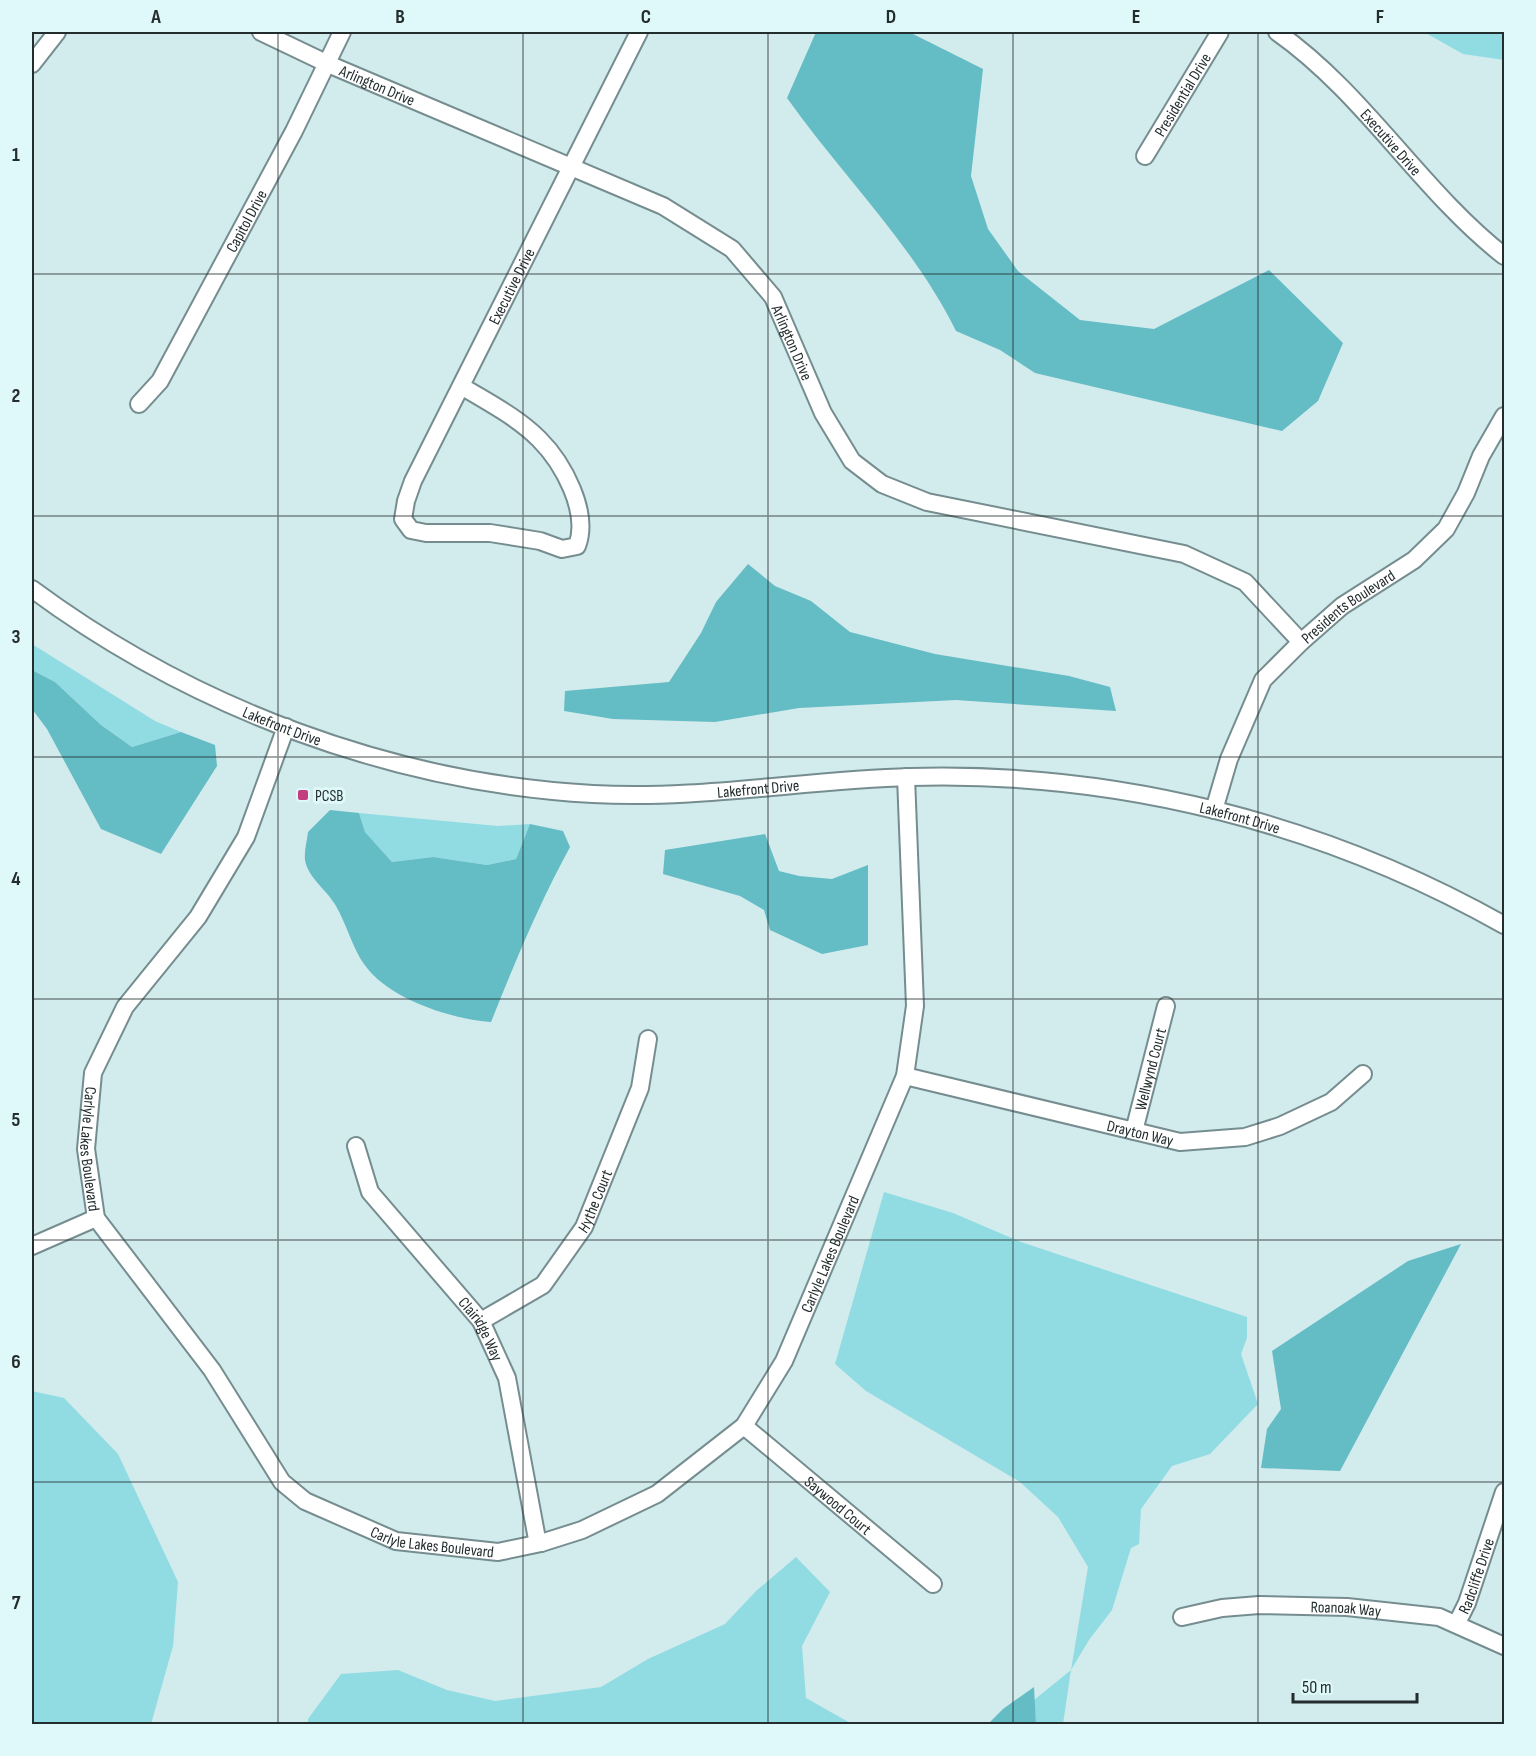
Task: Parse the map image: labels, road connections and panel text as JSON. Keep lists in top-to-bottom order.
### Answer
{
  "streets": {
    "street": [
      "Arlington Drive",
      "Presidential Drive",
      "Executive Drive",
      "Capitol Drive",
      "Presidents Boulevard",
      "Lakefront Drive",
      "Wellwynd Court",
      "Drayton Way",
      "Carlyle Lakes Boulevard",
      "Hythe Court",
      "Clairidge Way",
      "Saywood Court",
      "Radcliffe Drive",
      "Roanoak Way"
    ]
  },
  "crossings": [
    ["Arlington Drive", "Executive Drive"],
    ["Arlington Drive", "Capitol Drive"],
    ["Arlington Drive", "Presidents Boulevard"],
    ["Presidents Boulevard", "Lakefront Drive"],
    ["Lakefront Drive", "Carlyle Lakes Boulevard"],
    ["Wellwynd Court", "Drayton Way"],
    ["Drayton Way", "Carlyle Lakes Boulevard"],
    ["Carlyle Lakes Boulevard", "Clairidge Way"],
    ["Carlyle Lakes Boulevard", "Saywood Court"],
    ["Hythe Court", "Clairidge Way"],
    ["Radcliffe Drive", "Roanoak Way"]
  ],
  "places": {
    "transit": ["PCSB"]
  },
  "scale_bar": "50 m",
  "grid": {
    "columns": [
      "A",
      "B",
      "C",
      "D",
      "E",
      "F"
    ],
    "rows": [
      "1",
      "2",
      "3",
      "4",
      "5",
      "6",
      "7"
    ]
  }
}
